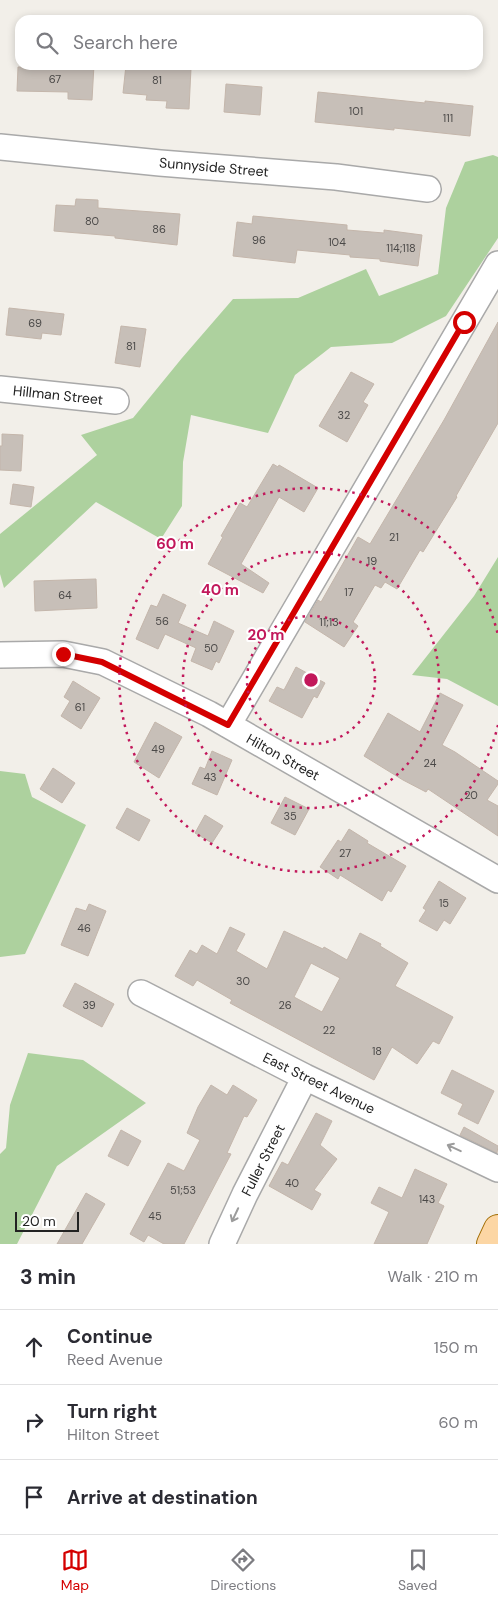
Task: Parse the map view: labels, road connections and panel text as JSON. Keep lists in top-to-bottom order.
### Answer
{
  "streets": {
    "street": [
      "Sunnyside Street",
      "Hillman Street",
      "Hilton Street",
      "East Street Avenue",
      "Fuller Street"
    ]
  },
  "crossings": [
    ["East Street Avenue", "Fuller Street"]
  ],
  "one_way": ["East Street Avenue", "Fuller Street"],
  "house_numbers": [
    "67",
    "81",
    "101",
    "111",
    "80",
    "86",
    "96",
    "104",
    "114;118",
    "69",
    "81",
    "32",
    "21",
    "19",
    "17",
    "64",
    "56",
    "11;13",
    "50",
    "61",
    "49",
    "24",
    "43",
    "20",
    "35",
    "27",
    "15",
    "46",
    "30",
    "39",
    "26",
    "22",
    "18",
    "40",
    "51;53",
    "143",
    "45"
  ],
  "scale_bar": "20 m",
  "page": {
    "search": "Search here",
    "scale": "20 m",
    "heading": ["3 min", "Walk · 210 m"],
    "list": [
      ["Continue", "Reed Avenue", "150 m"],
      ["Turn right", "Hilton Street", "60 m"],
      "Arrive at destination"
    ],
    "nav": ["Map", "Directions", "Saved"]
  },
  "rings": ["60 m", "40 m", "20 m"]
}
